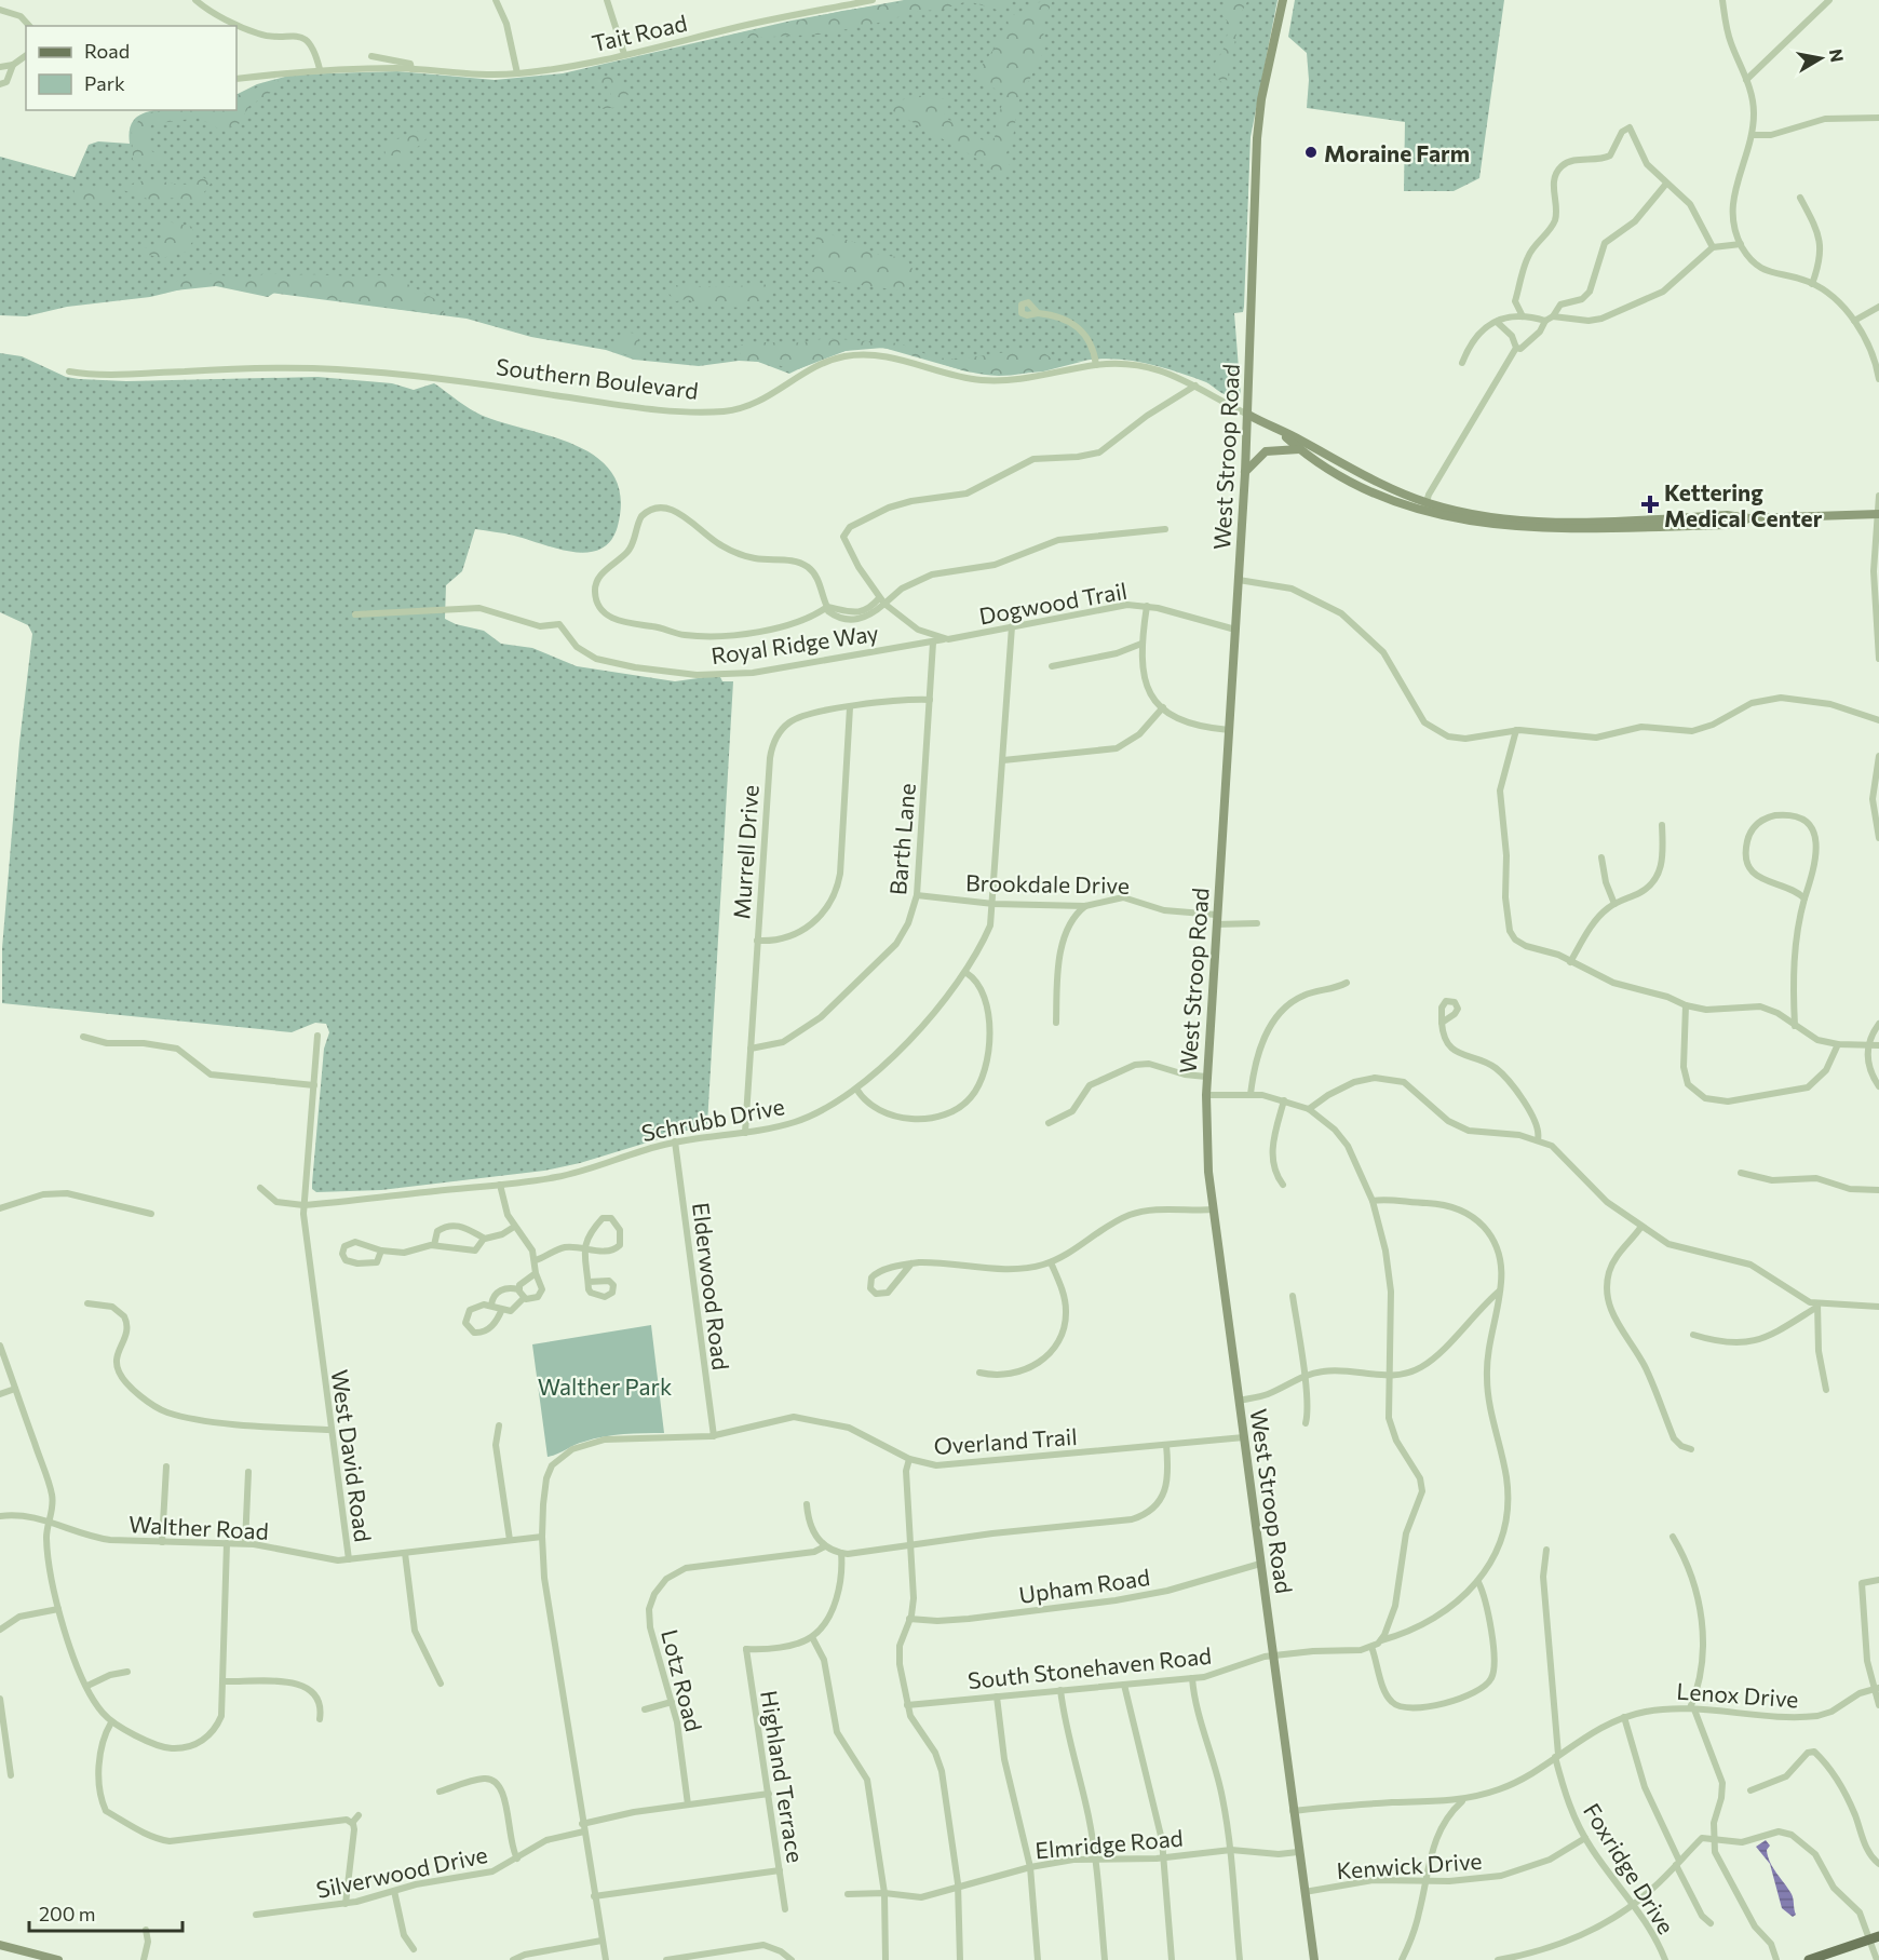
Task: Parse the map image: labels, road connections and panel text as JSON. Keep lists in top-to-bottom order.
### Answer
{
  "streets": {
    "main road": ["Southern Boulevard", "West Stroop Road"],
    "street": [
      "Tait Road",
      "Dogwood Trail",
      "Royal Ridge Way",
      "Barth Lane",
      "Murrell Drive",
      "Brookdale Drive",
      "Schrubb Drive",
      "Elderwood Road",
      "Overland Trail",
      "West David Road",
      "Walther Road",
      "Upham Road",
      "South Stonehaven Road",
      "Lotz Road",
      "Lenox Drive",
      "Highland Terrace",
      "Elmridge Road",
      "Kenwick Drive",
      "Foxridge Drive",
      "Silverwood Drive"
    ]
  },
  "crossings": [
    ["Southern Boulevard", "West Stroop Road"],
    ["Southern Boulevard", "Dogwood Trail"],
    ["West Stroop Road", "Dogwood Trail"],
    ["West Stroop Road", "Brookdale Drive"],
    ["West Stroop Road", "Overland Trail"],
    ["West Stroop Road", "Upham Road"],
    ["West Stroop Road", "South Stonehaven Road"],
    ["West Stroop Road", "Lenox Drive"],
    ["West Stroop Road", "Elmridge Road"],
    ["West Stroop Road", "Kenwick Drive"],
    ["Dogwood Trail", "Royal Ridge Way"],
    ["Dogwood Trail", "Schrubb Drive"],
    ["Royal Ridge Way", "Barth Lane"],
    ["Barth Lane", "Murrell Drive"],
    ["Barth Lane", "Brookdale Drive"],
    ["Murrell Drive", "Schrubb Drive"],
    ["Brookdale Drive", "Schrubb Drive"],
    ["Schrubb Drive", "Elderwood Road"],
    ["Schrubb Drive", "West David Road"],
    ["Elderwood Road", "Overland Trail"],
    ["Overland Trail", "West David Road"],
    ["West David Road", "Walther Road"],
    ["Lotz Road", "Silverwood Drive"],
    ["Lenox Drive", "Foxridge Drive"],
    ["Highland Terrace", "Silverwood Drive"],
    ["Kenwick Drive", "Foxridge Drive"]
  ],
  "parks": ["Walther Park"],
  "places": {
    "other": ["Moraine Farm"],
    "health": ["Kettering Medical Center"]
  },
  "legend": ["Road", "Park"],
  "scale_bar": "200 m",
  "north": "right"
}
